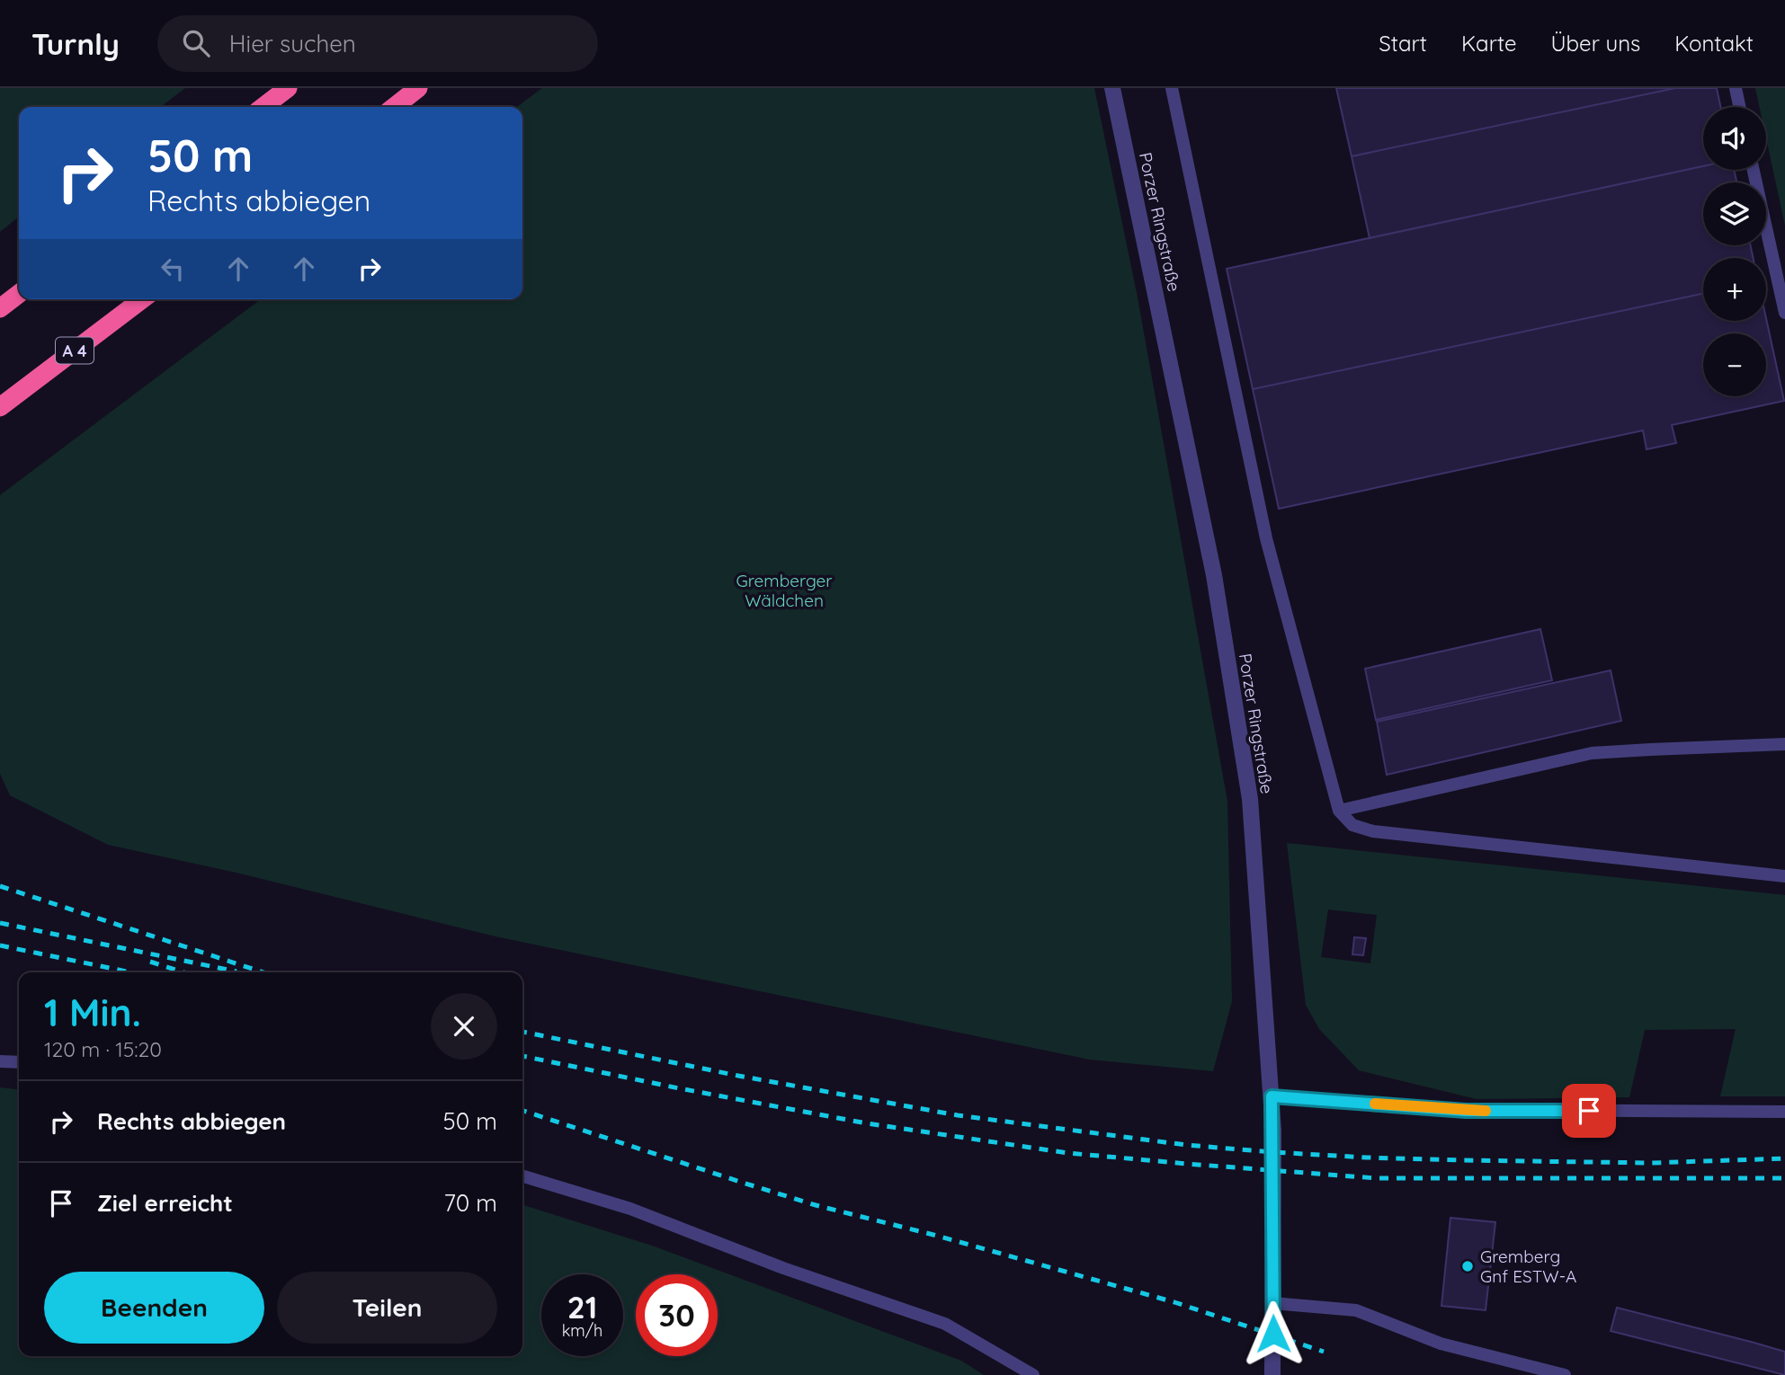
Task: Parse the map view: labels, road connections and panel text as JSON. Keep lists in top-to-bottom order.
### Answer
{
  "streets": {
    "highway": ["A 4"],
    "street": ["Porzer Ringstraße"]
  },
  "parks": ["Gremberger Wäldchen"],
  "places": ["Gremberg Gnf ESTW-A"],
  "page": {
    "header": "Turnly",
    "search": "Hier suchen",
    "nav": [
      "Start",
      "Karte",
      "Über uns",
      "Kontakt"
    ],
    "map_buttons": ["+", "−"],
    "turn": ["50 m", "Rechts abbiegen"],
    "heading": ["1 Min.", "120 m · 15:20"],
    "list": [
      {
        "name": "Rechts abbiegen",
        "value": "50 m"
      },
      {
        "name": "Ziel erreicht",
        "value": "70 m"
      }
    ],
    "buttons": ["Beenden", "Teilen"],
    "speed": "21 km/h",
    "limit": "30"
  }
}
